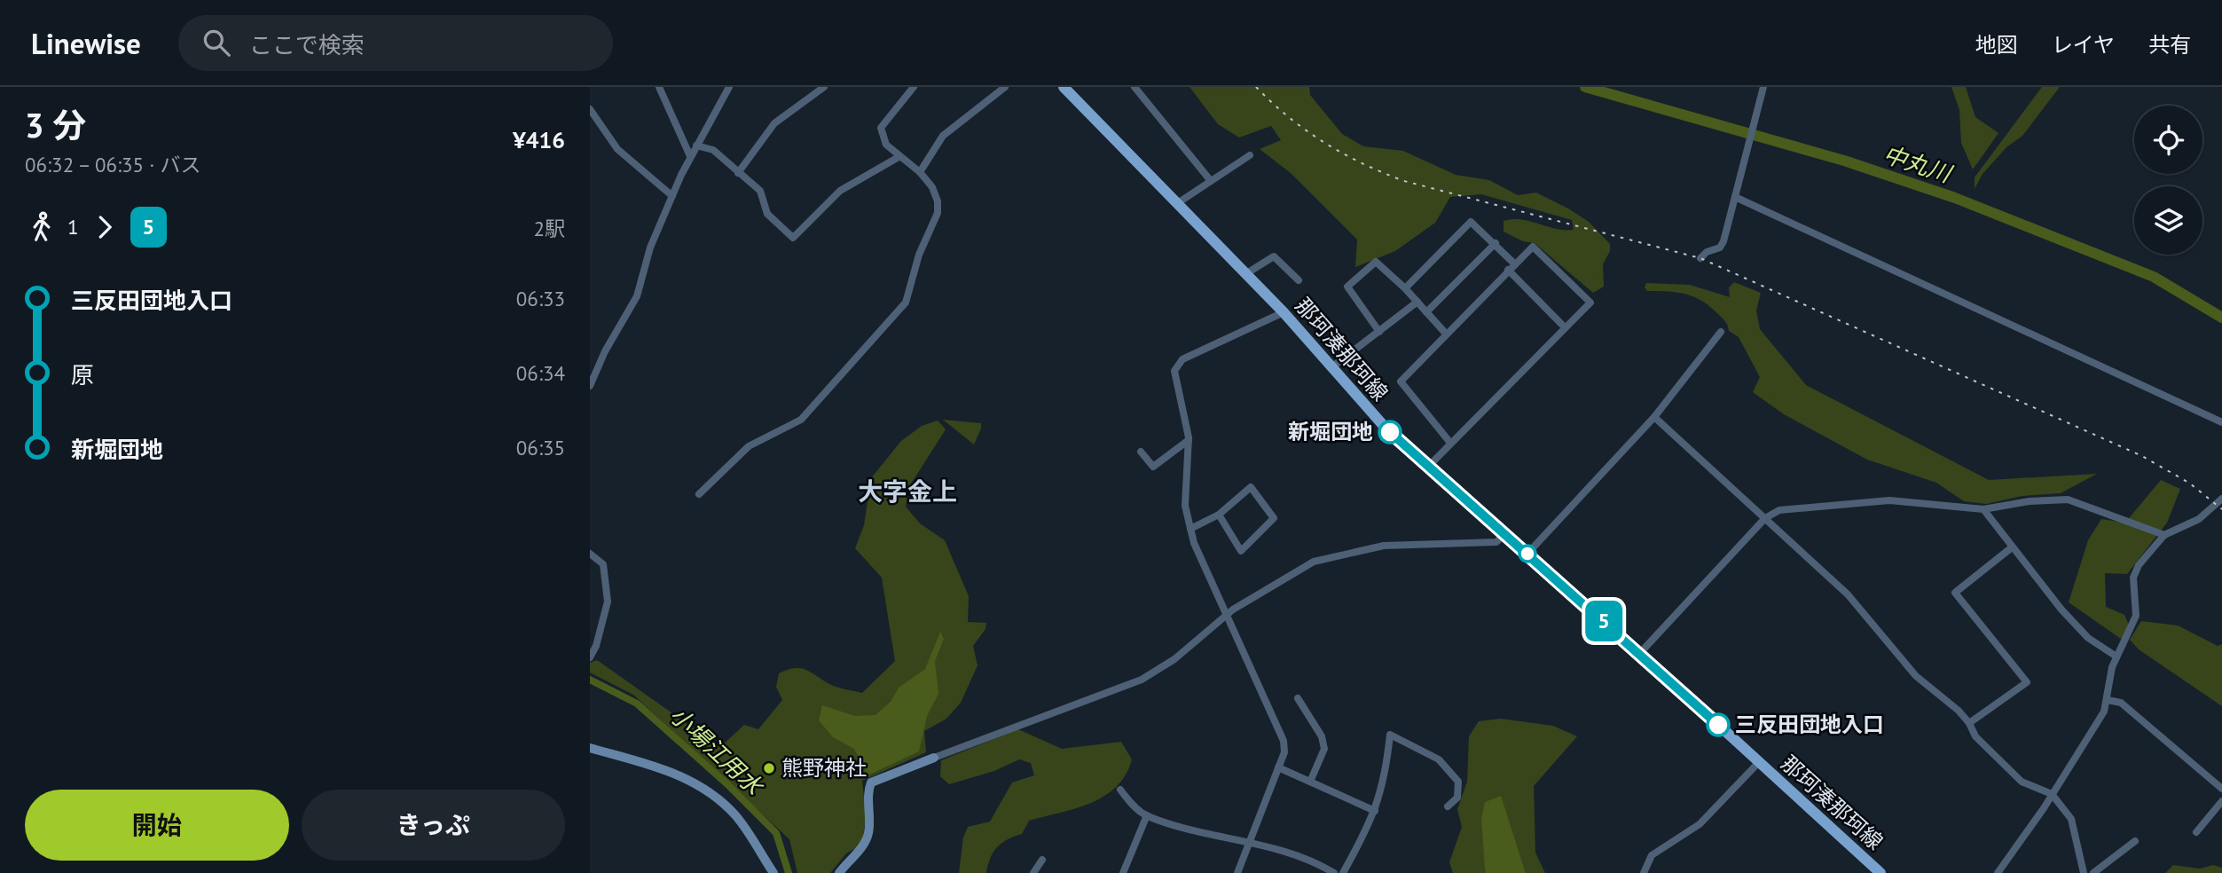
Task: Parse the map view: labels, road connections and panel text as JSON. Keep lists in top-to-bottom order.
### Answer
{
  "streets": {
    "main road": ["那珂湊那珂線"]
  },
  "districts": ["大字金上"],
  "water": ["中丸川", "小場江用水"],
  "places": ["新堀団地", "三反田団地入口", "熊野神社"],
  "lines": ["bus line 5"],
  "page": {
    "header": "Linewise",
    "search": "ここで検索",
    "nav": ["地図", "レイヤ", "共有"],
    "heading": ["3 分", "06:32 – 06:35 · バス", "¥416"],
    "on_map": "5",
    "legs": ["1", "5", "2駅"],
    "list": [
      {
        "name": "三反田団地入口",
        "value": "06:33"
      },
      {
        "name": "原",
        "value": "06:34"
      },
      {
        "name": "新堀団地",
        "value": "06:35"
      }
    ],
    "buttons": ["開始", "きっぷ"]
  }
}
